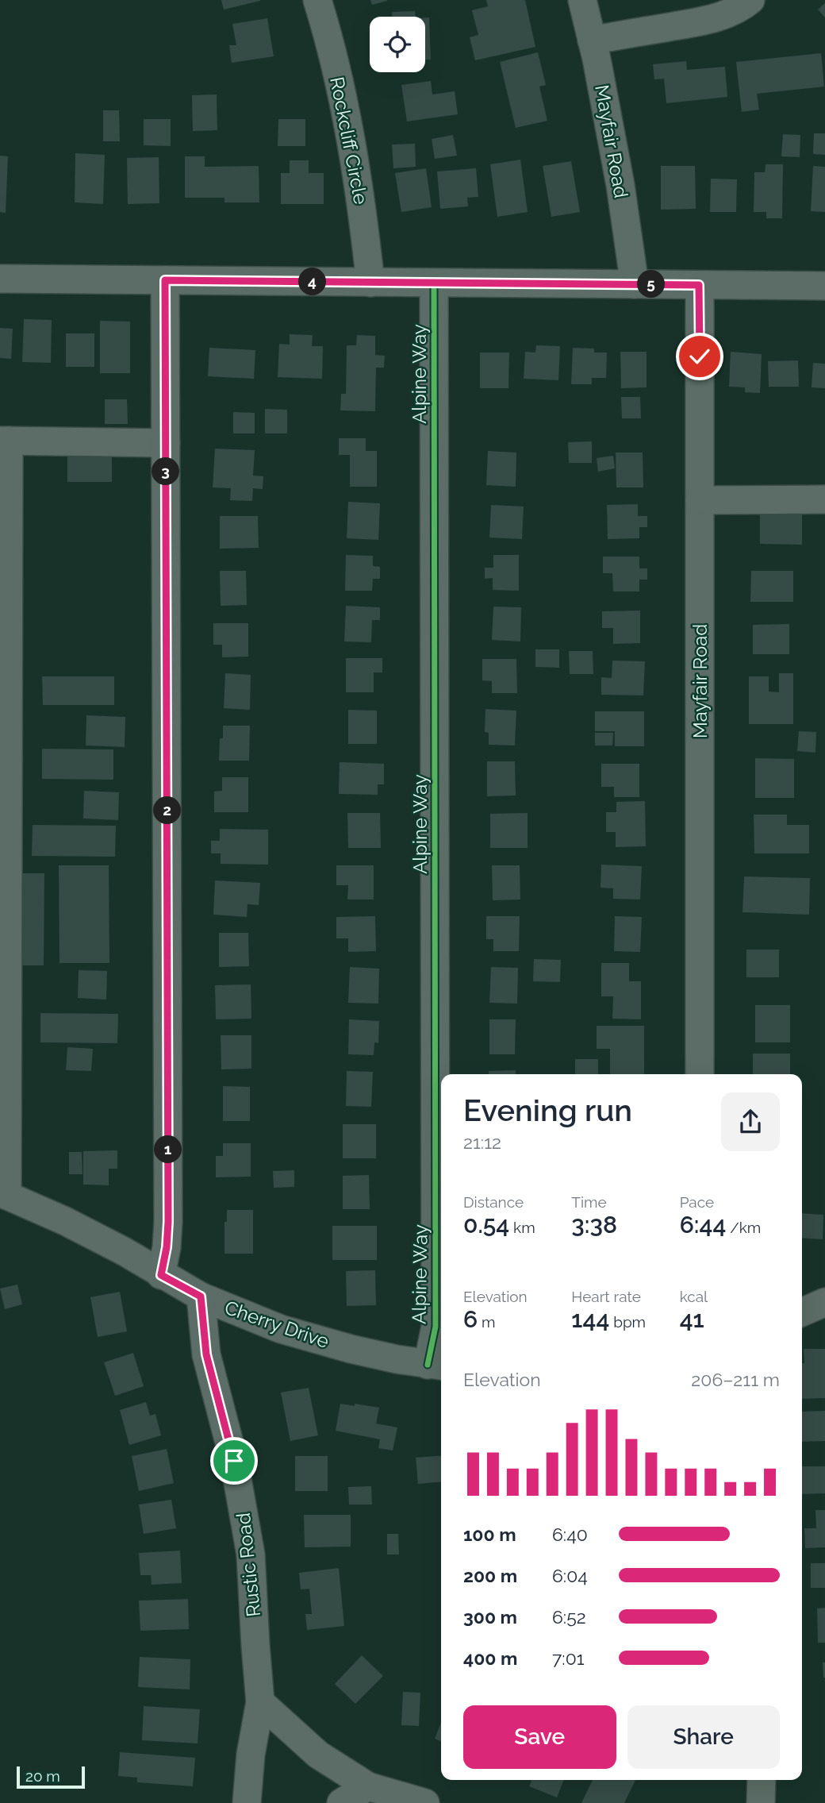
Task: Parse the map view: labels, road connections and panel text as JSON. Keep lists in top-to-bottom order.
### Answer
{
  "streets": {
    "street": [
      "Rockcliff Circle",
      "Mayfair Road",
      "Alpine Way",
      "Cherry Drive",
      "Rustic Road"
    ]
  },
  "crossings": [
    ["Alpine Way", "Cherry Drive"],
    ["Cherry Drive", "Rustic Road"]
  ],
  "scale_bar": "20 m",
  "page": {
    "pins": [
      "4",
      "5",
      "3",
      "2",
      "1"
    ],
    "heading": ["Evening run", "21:12"],
    "stats": [
      ["Distance", "0.54 km"],
      ["Time", "3:38"],
      ["Pace", "6:44 /km"],
      ["Elevation", "6 m"],
      ["Heart rate", "144 bpm"],
      ["kcal", "41"]
    ],
    "chart": ["Elevation", "206–211 m"],
    "list": [
      {
        "name": "100 m",
        "note": "6:40"
      },
      {
        "name": "200 m",
        "note": "6:04"
      },
      {
        "name": "300 m",
        "note": "6:52"
      },
      {
        "name": "400 m",
        "note": "7:01"
      }
    ],
    "buttons": ["Save", "Share"],
    "scale": "20 m"
  }
}
